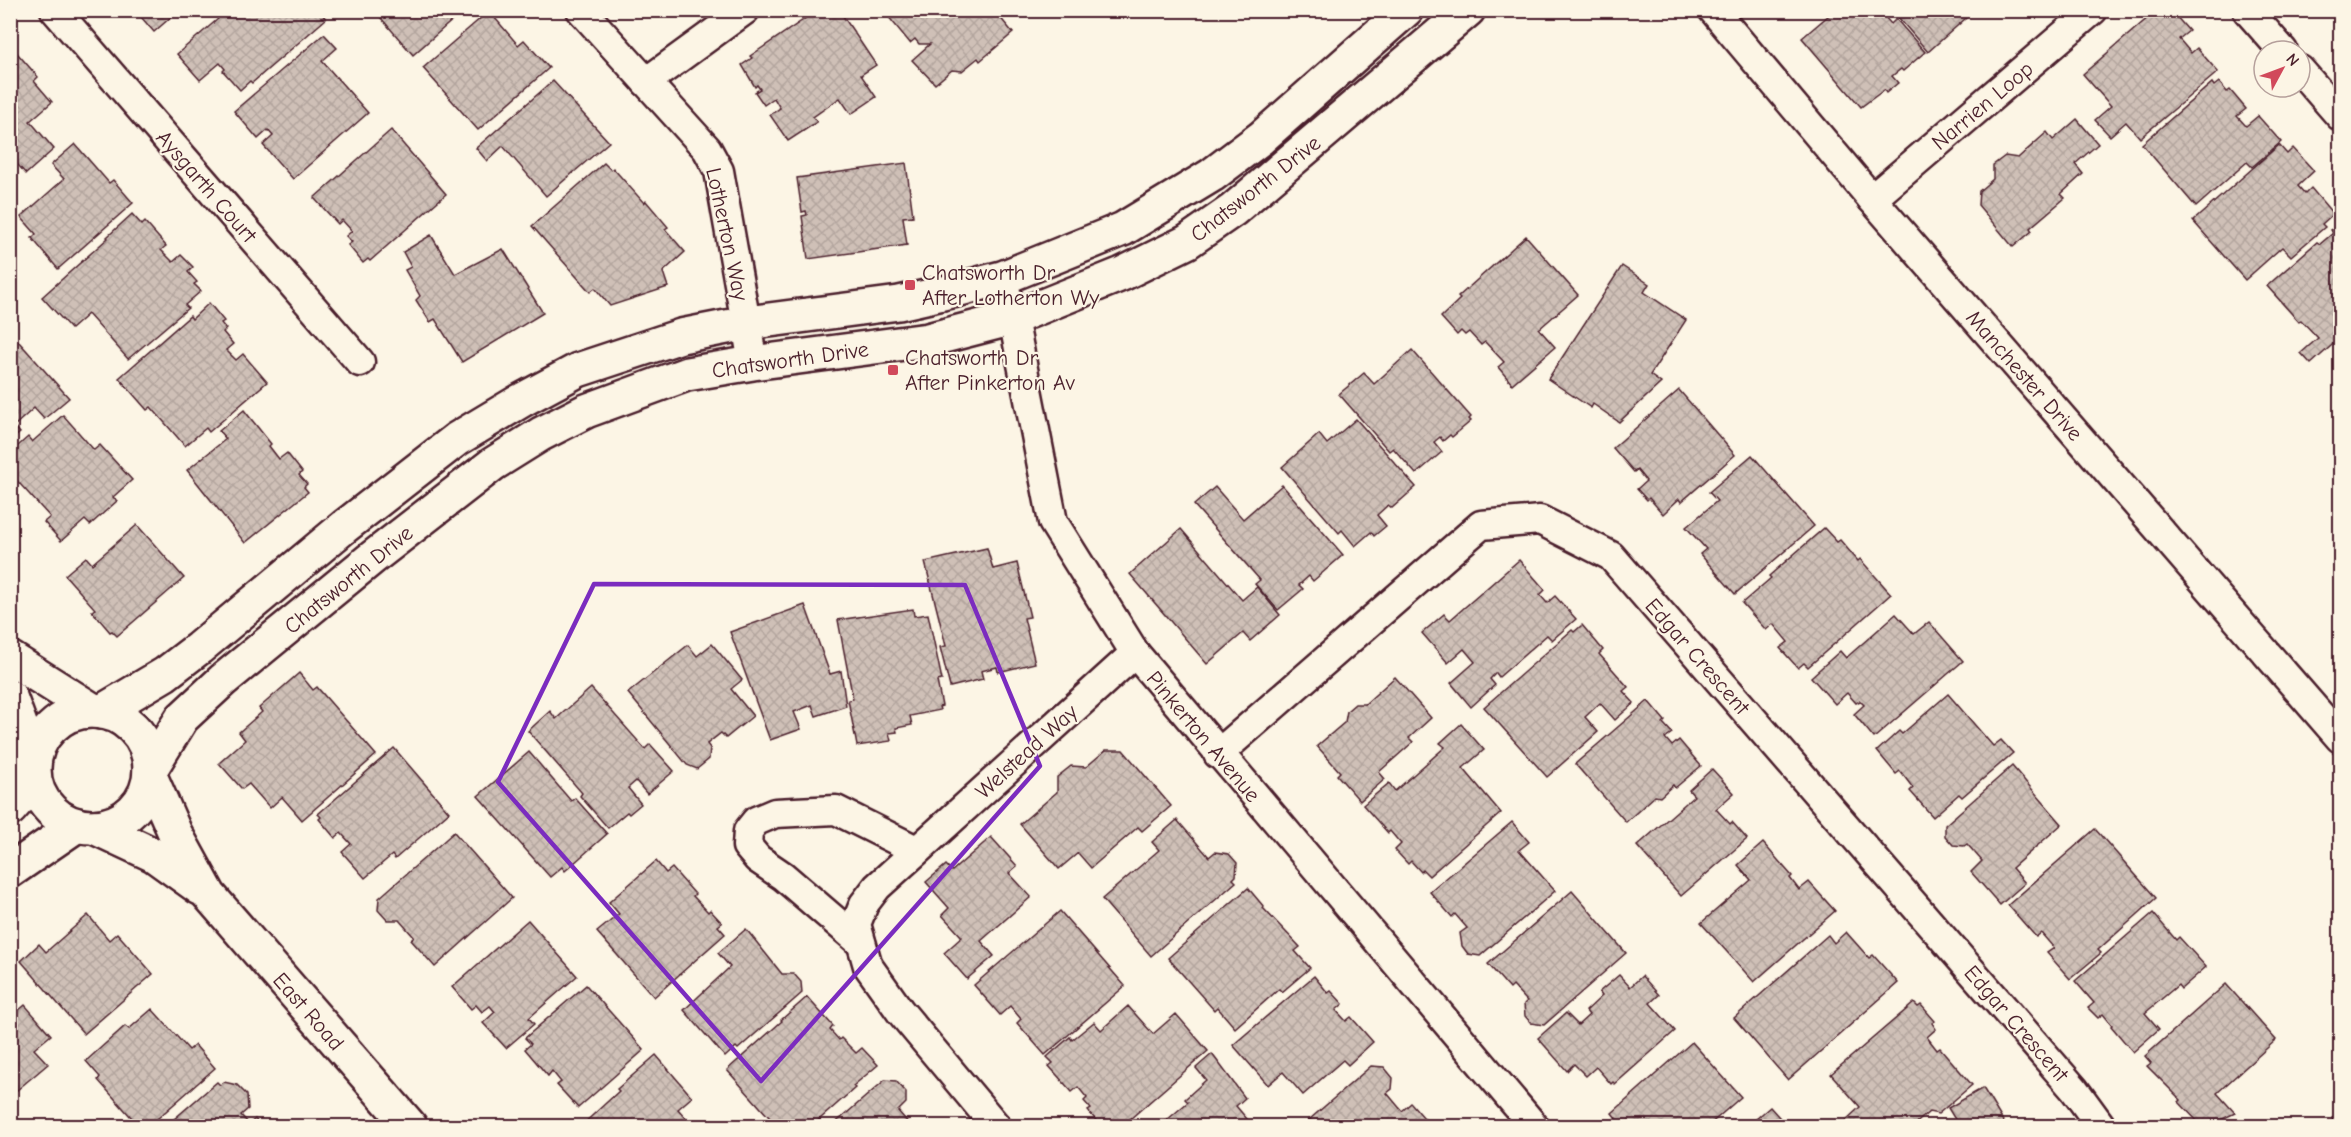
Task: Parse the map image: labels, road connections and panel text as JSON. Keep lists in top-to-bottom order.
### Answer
{
  "streets": {
    "street": [
      "Narrien Loop",
      "Aysgarth Court",
      "Chatsworth Drive",
      "Lotherton Way",
      "Manchester Drive",
      "Edgar Crescent",
      "Pinkerton Avenue",
      "Welstead Way",
      "East Road"
    ]
  },
  "crossings": [
    ["Narrien Loop", "Manchester Drive"],
    ["Chatsworth Drive", "Lotherton Way"],
    ["Chatsworth Drive", "Pinkerton Avenue"],
    ["Chatsworth Drive", "East Road"],
    ["Edgar Crescent", "Pinkerton Avenue"],
    ["Pinkerton Avenue", "Welstead Way"]
  ],
  "places": {
    "transit": ["Chatsworth Dr After Lotherton Wy", "Chatsworth Dr After Pinkerton Av"]
  },
  "north": "top right"
}
